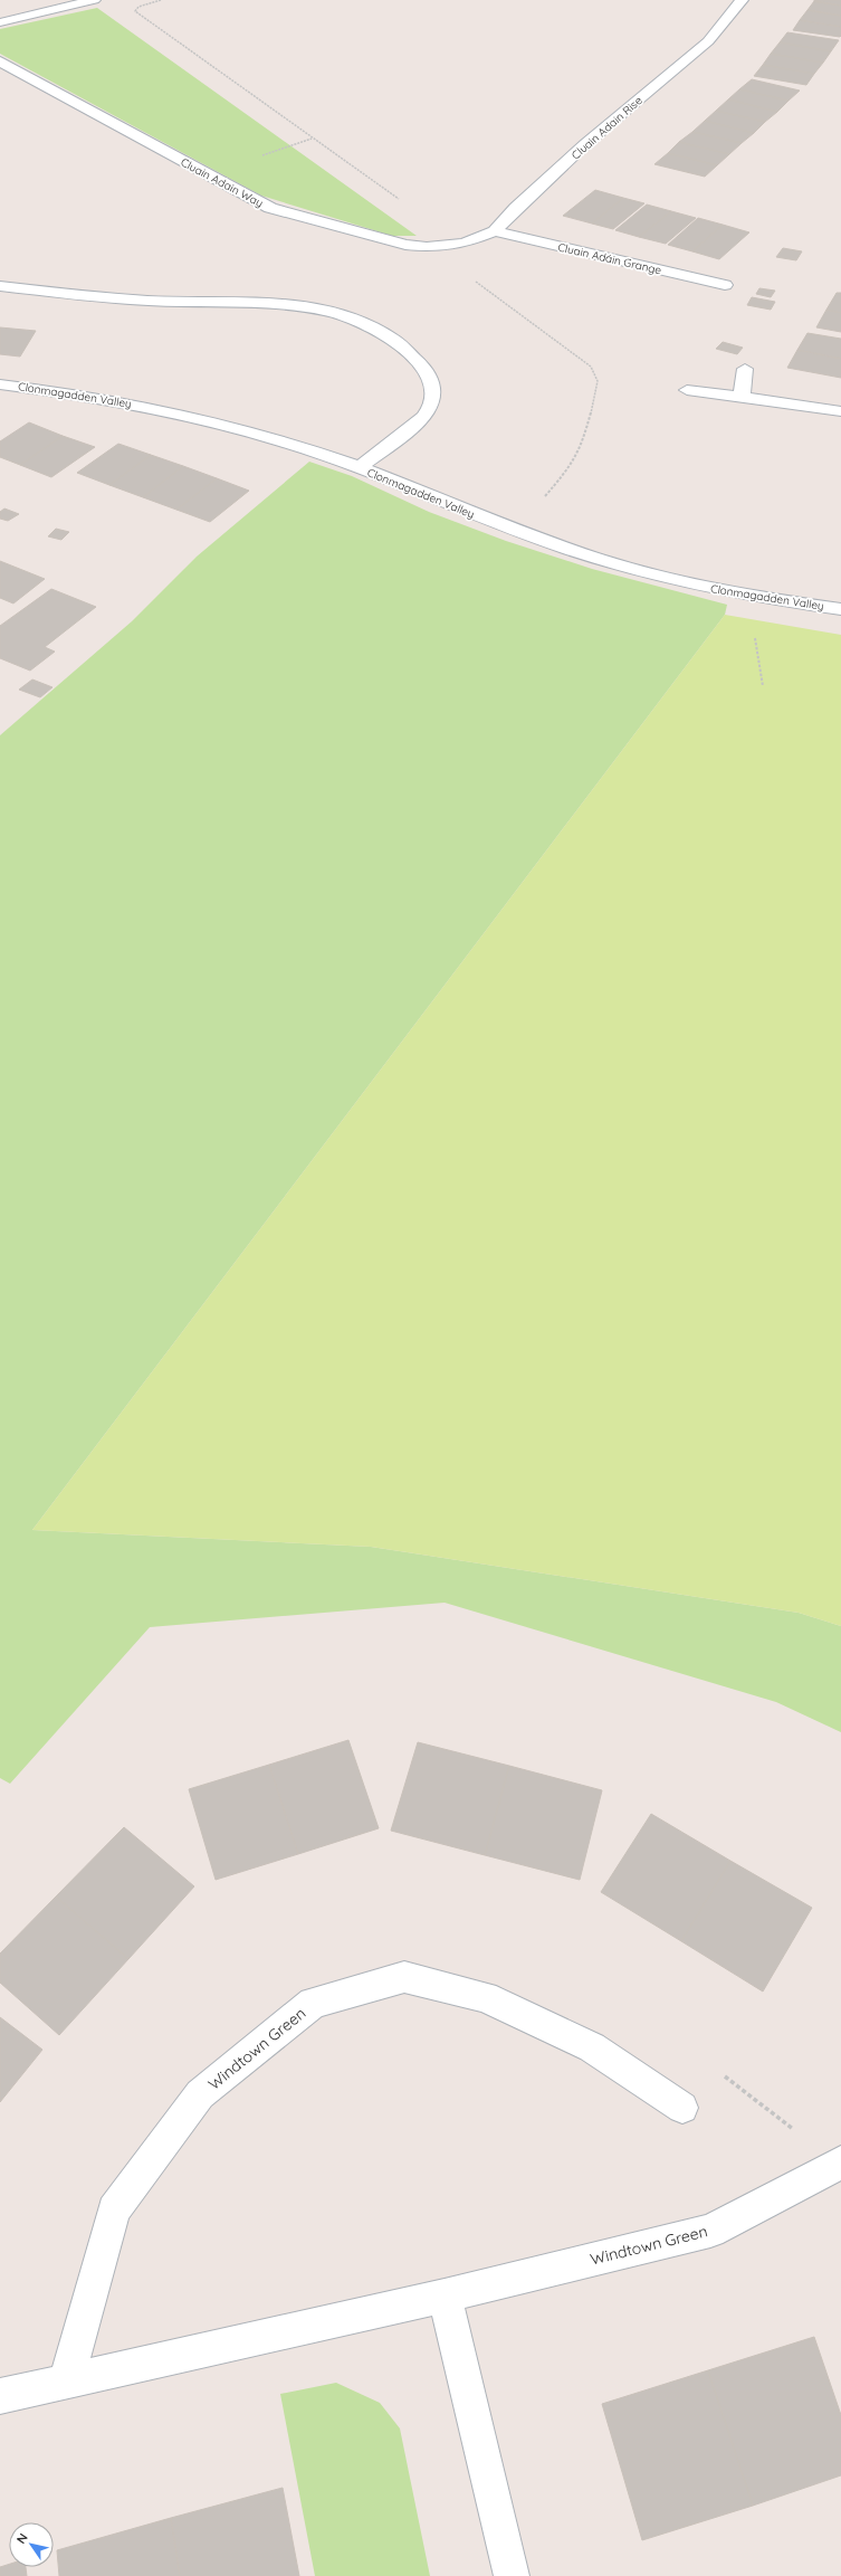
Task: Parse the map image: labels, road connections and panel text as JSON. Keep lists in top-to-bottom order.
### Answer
{
  "streets": {
    "street": [
      "Cluain Adain Rise",
      "Cluain Adain Way",
      "Cluain Adáin Grange",
      "Clonmagadden Valley",
      "Windtown Green"
    ]
  },
  "crossings": [
    ["Cluain Adain Rise", "Cluain Adain Way"],
    ["Cluain Adain Rise", "Cluain Adáin Grange"]
  ],
  "north": "top left"
}
